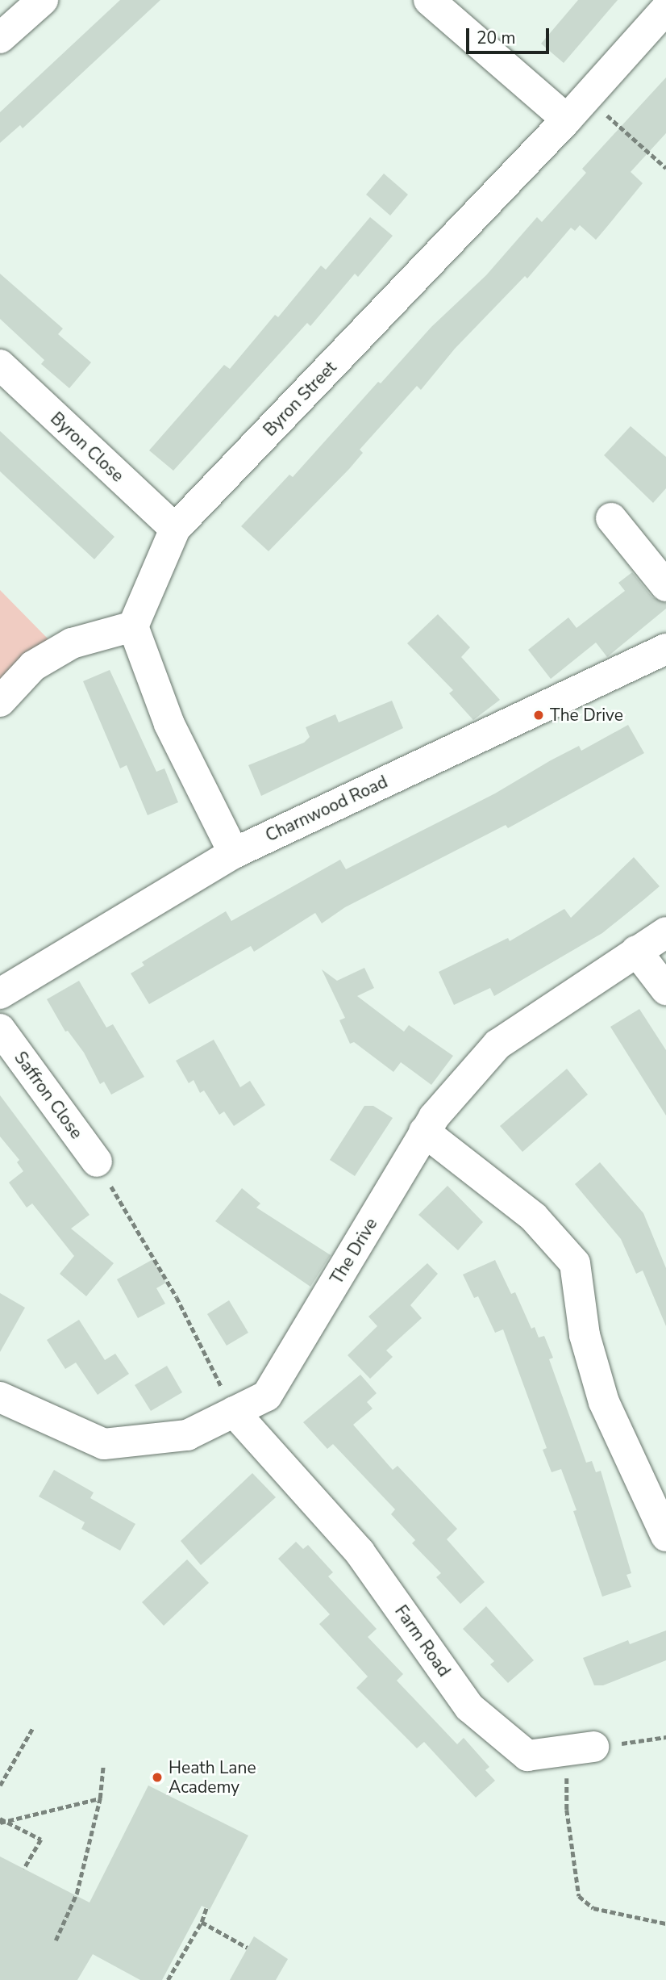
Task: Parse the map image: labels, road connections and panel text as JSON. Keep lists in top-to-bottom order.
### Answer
{
  "streets": {
    "street": [
      "Byron Street",
      "Byron Close",
      "Charnwood Road",
      "Saffron Close",
      "The Drive",
      "Farm Road"
    ]
  },
  "crossings": [
    ["Byron Street", "Byron Close"],
    ["The Drive", "Farm Road"]
  ],
  "places": ["The Drive", "Heath Lane Academy"],
  "scale_bar": "20 m"
}
